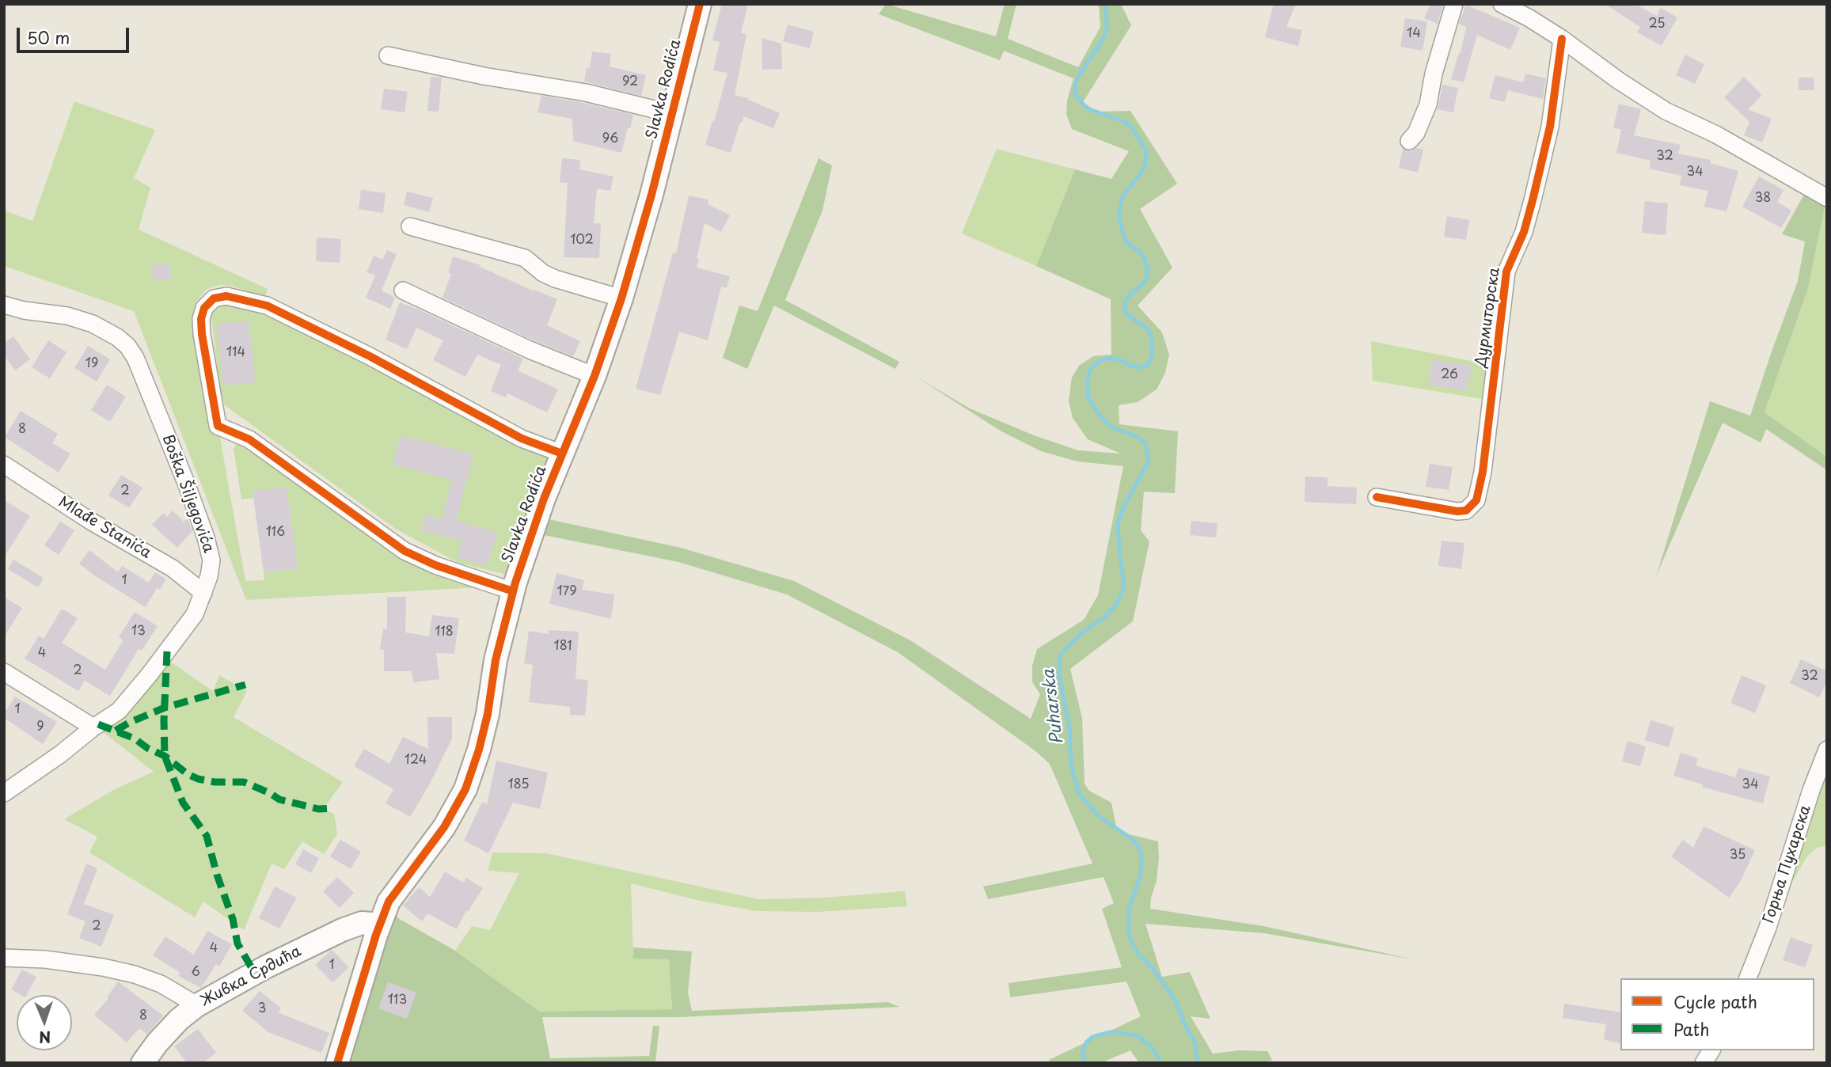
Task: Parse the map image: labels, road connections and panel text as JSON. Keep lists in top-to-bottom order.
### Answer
{
  "streets": {
    "main road": ["Slavka Rodića", "Живка Срдића"],
    "street": [
      "Дурмиторска",
      "Boška Šiljegovića",
      "Mlađe Stanića",
      "Горња Пухарска"
    ]
  },
  "crossings": [
    ["Slavka Rodića", "Живка Срдића"],
    ["Boška Šiljegovića", "Mlađe Stanića"]
  ],
  "water": ["Puharska"],
  "house_numbers": [
    "25",
    "14",
    "92",
    "96",
    "32",
    "34",
    "38",
    "102",
    "114",
    "19",
    "26",
    "8",
    "2",
    "116",
    "1",
    "179",
    "13",
    "118",
    "181",
    "4",
    "2",
    "32",
    "1",
    "9",
    "124",
    "185",
    "34",
    "35",
    "2",
    "4",
    "1",
    "6",
    "113",
    "3",
    "8"
  ],
  "legend": ["Cycle path", "Path"],
  "scale_bar": "50 m",
  "north": "bottom"
}
